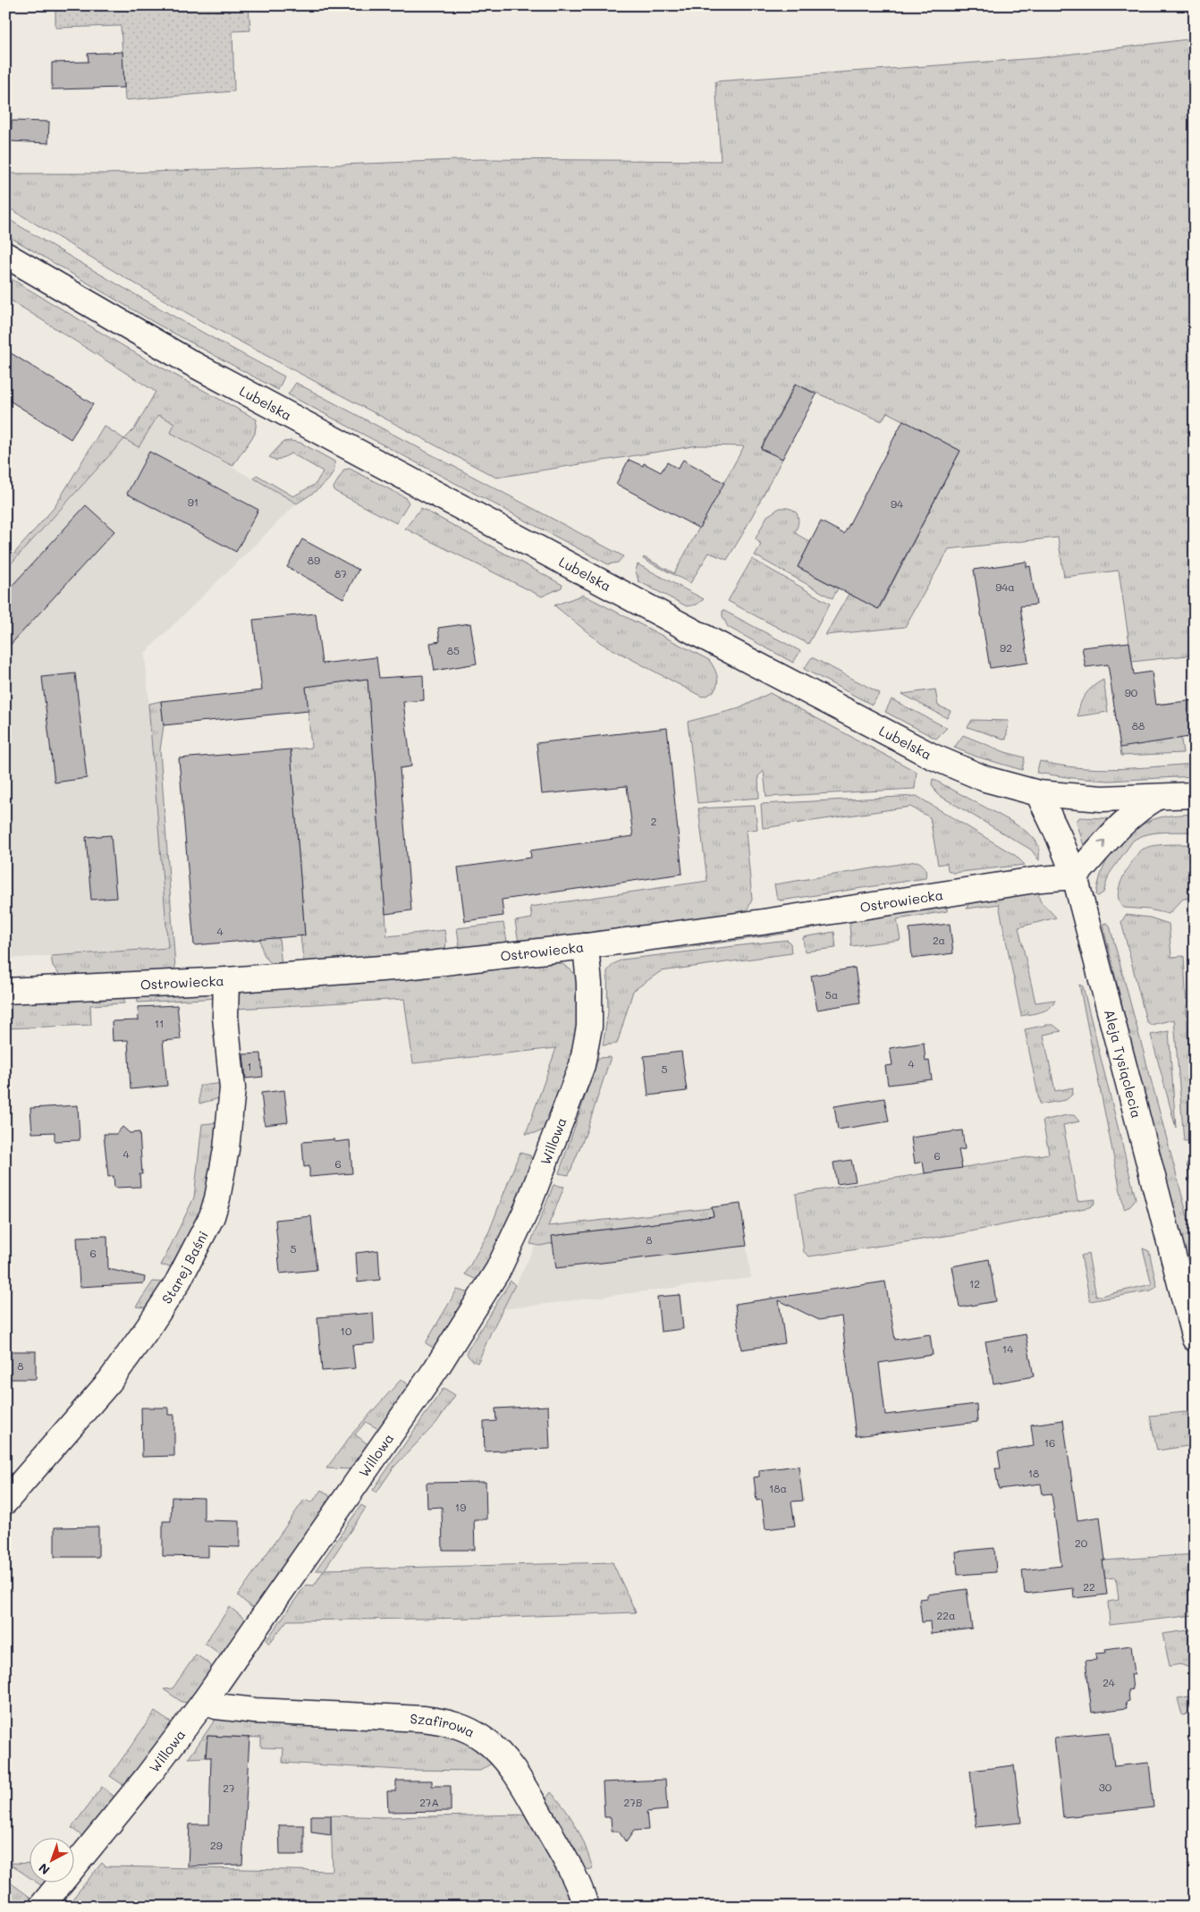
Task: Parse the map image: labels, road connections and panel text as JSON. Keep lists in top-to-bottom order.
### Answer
{
  "streets": {
    "street": [
      "Lubelska",
      "Ostrowiecka",
      "Aleja Tysiąclecia",
      "Willowa",
      "Starej Baśni",
      "Szafirowa"
    ]
  },
  "crossings": [
    ["Lubelska", "Aleja Tysiąclecia"],
    ["Ostrowiecka", "Aleja Tysiąclecia"],
    ["Ostrowiecka", "Willowa"],
    ["Ostrowiecka", "Starej Baśni"],
    ["Willowa", "Szafirowa"]
  ],
  "house_numbers": [
    "91",
    "94",
    "89",
    "87",
    "94a",
    "92",
    "85",
    "90",
    "88",
    "2",
    "4",
    "2a",
    "5a",
    "11",
    "4",
    "1",
    "5",
    "4",
    "6",
    "6",
    "8",
    "5",
    "6",
    "12",
    "10",
    "14",
    "8",
    "16",
    "18",
    "18a",
    "19",
    "20",
    "22",
    "22a",
    "24",
    "30",
    "27",
    "27A",
    "27B",
    "29"
  ],
  "north": "bottom left"
}
